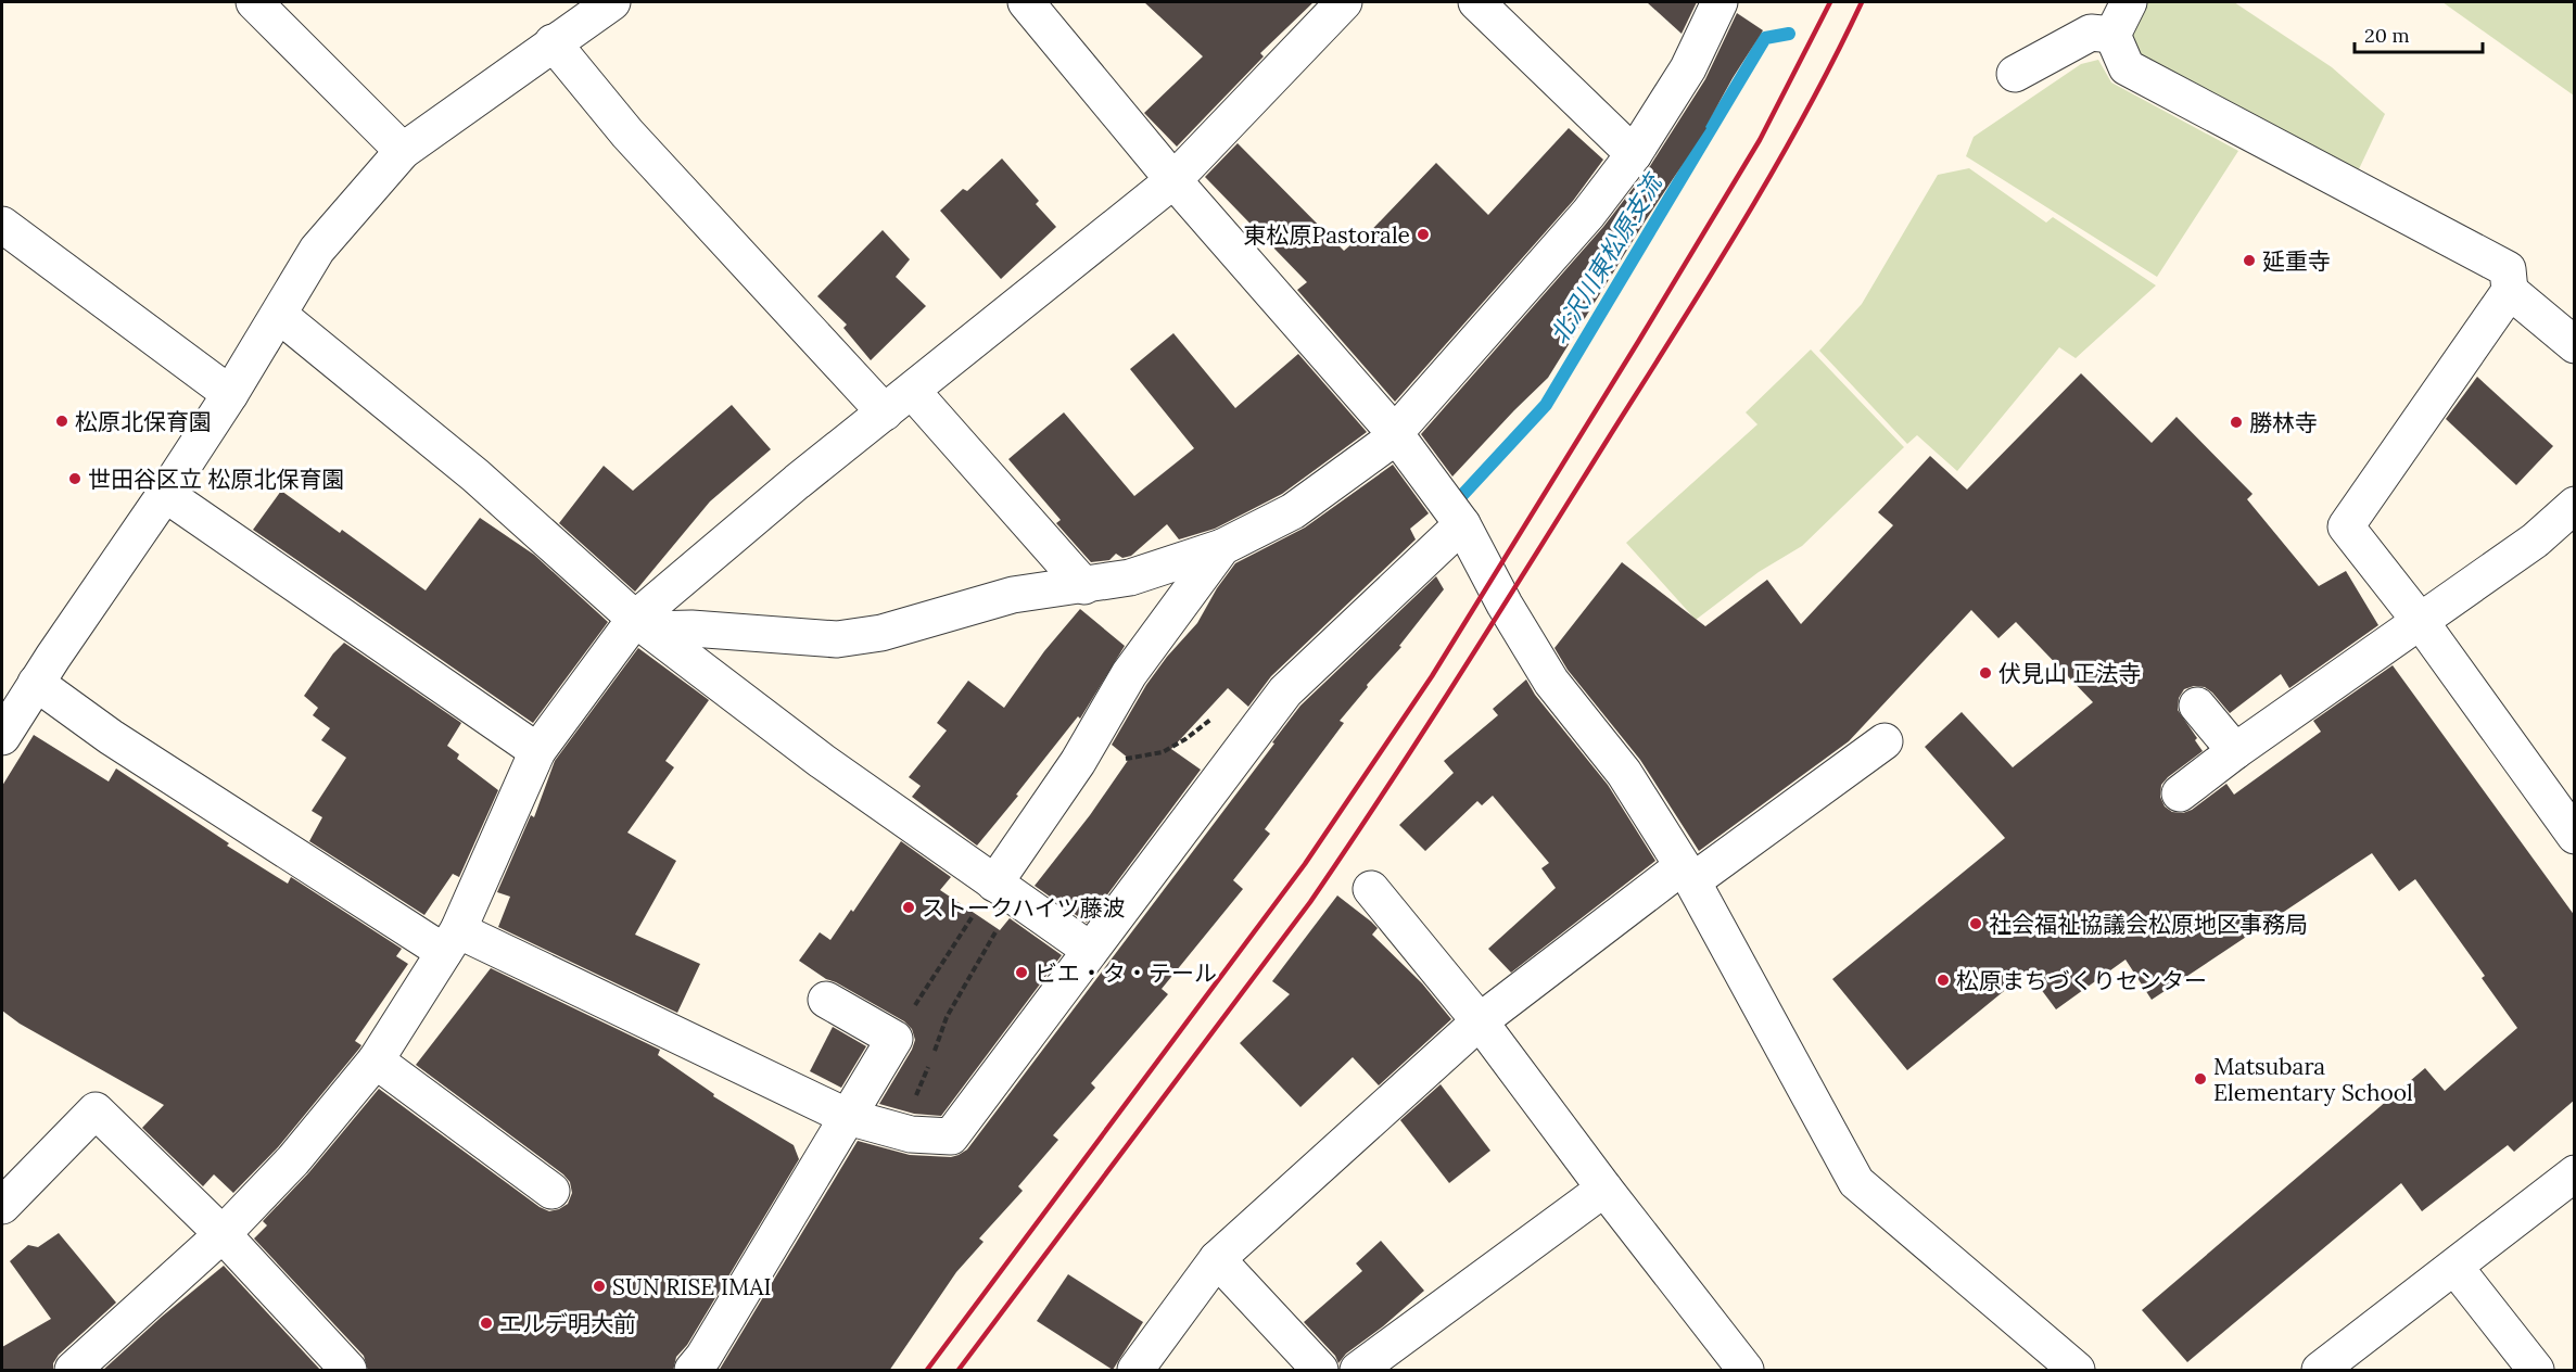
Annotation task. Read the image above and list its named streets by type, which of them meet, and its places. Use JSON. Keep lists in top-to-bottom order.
{
  "water": ["北沢川東松原支流"],
  "places": [
    "東松原Pastorale",
    "延重寺",
    "松原北保育園",
    "勝林寺",
    "世田谷区立 松原北保育園",
    "伏見山 正法寺",
    "ストークハイツ藤波",
    "社会福祉協議会松原地区事務局",
    "ビエ・タ・テール",
    "松原まちづくりセンター",
    "Matsubara Elementary School",
    "SUN RISE IMAI",
    "エルデ明大前"
  ],
  "scale_bar": "20 m"
}
